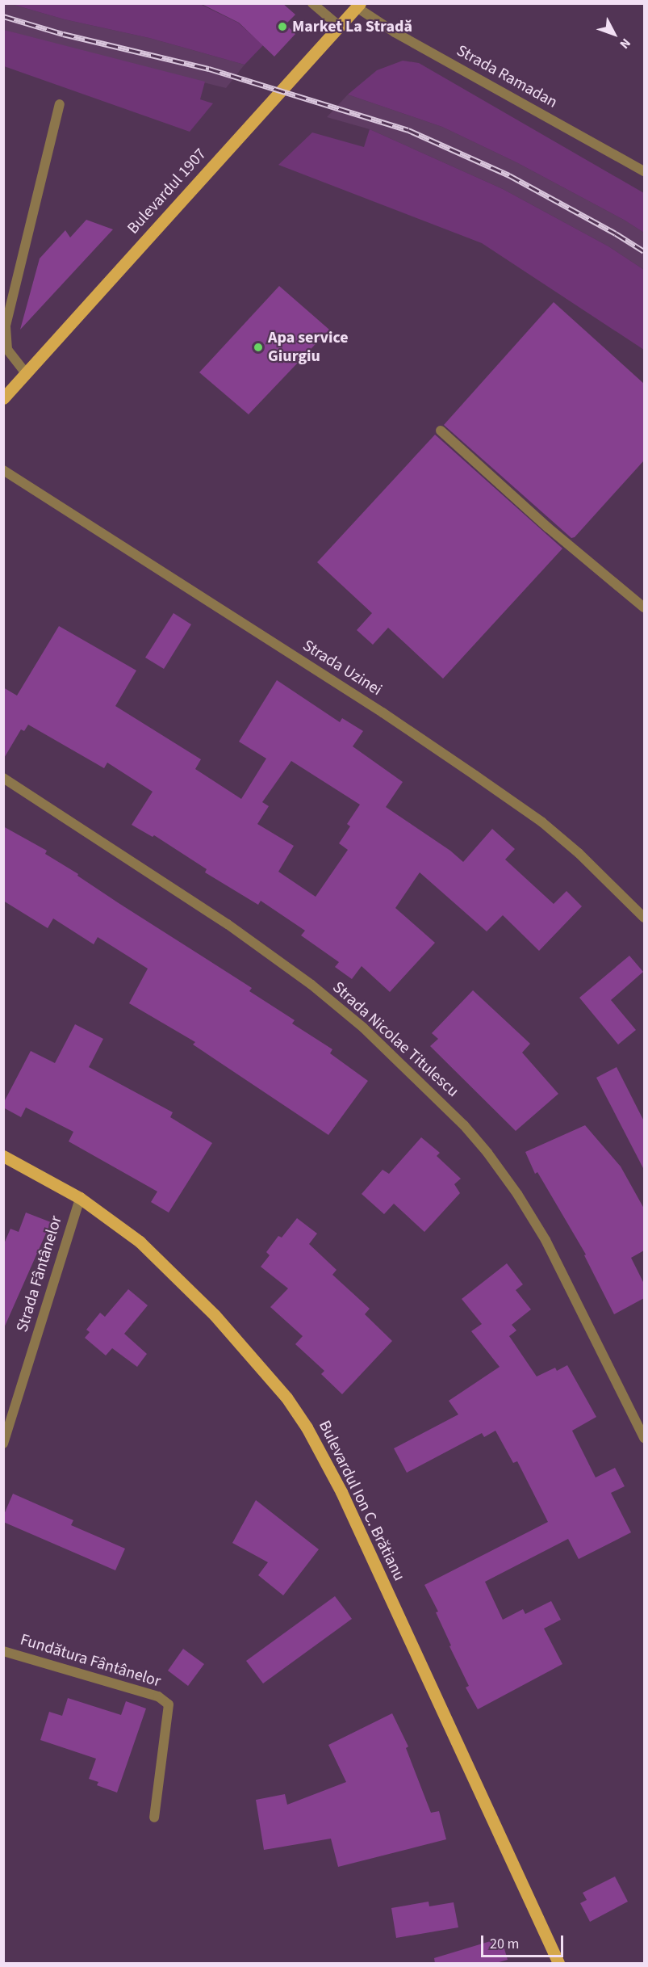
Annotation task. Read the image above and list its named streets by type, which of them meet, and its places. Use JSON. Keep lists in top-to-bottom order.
{
  "streets": {
    "main road": ["Bulevardul 1907", "Bulevardul Ion C. Brătianu"],
    "street": [
      "Strada Ramadan",
      "Strada Uzinei",
      "Strada Nicolae Titulescu",
      "Strada Fântânelor",
      "Fundătura Fântânelor"
    ]
  },
  "crossings": [
    ["Strada Ramadan", "Bulevardul 1907"],
    ["Strada Fântânelor", "Bulevardul Ion C. Brătianu"]
  ],
  "places": ["Market La Stradă", "Apa service Giurgiu"],
  "scale_bar": "20 m",
  "north": "bottom right"
}
